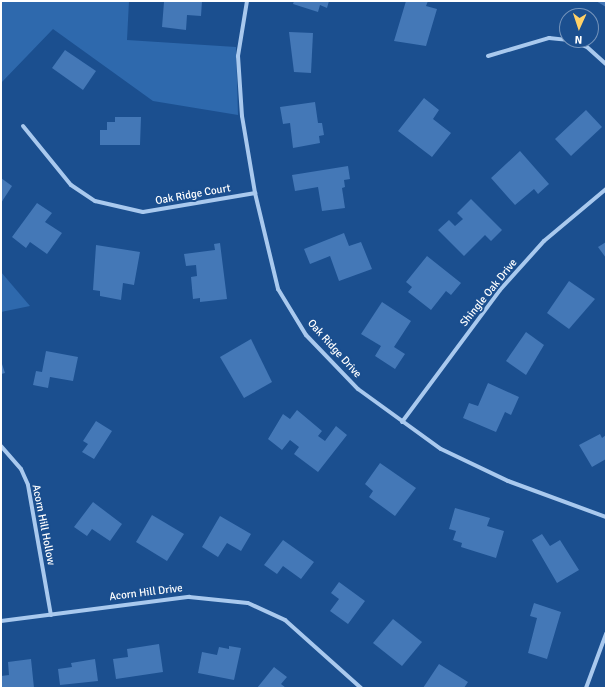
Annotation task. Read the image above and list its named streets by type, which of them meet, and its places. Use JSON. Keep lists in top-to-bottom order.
{
  "streets": {
    "street": [
      "Oak Ridge Court",
      "Shingle Oak Drive",
      "Oak Ridge Drive",
      "Acorn Hill Hollow",
      "Acorn Hill Drive"
    ]
  },
  "crossings": [
    ["Oak Ridge Court", "Oak Ridge Drive"],
    ["Shingle Oak Drive", "Oak Ridge Drive"],
    ["Acorn Hill Hollow", "Acorn Hill Drive"]
  ],
  "north": "bottom"
}
